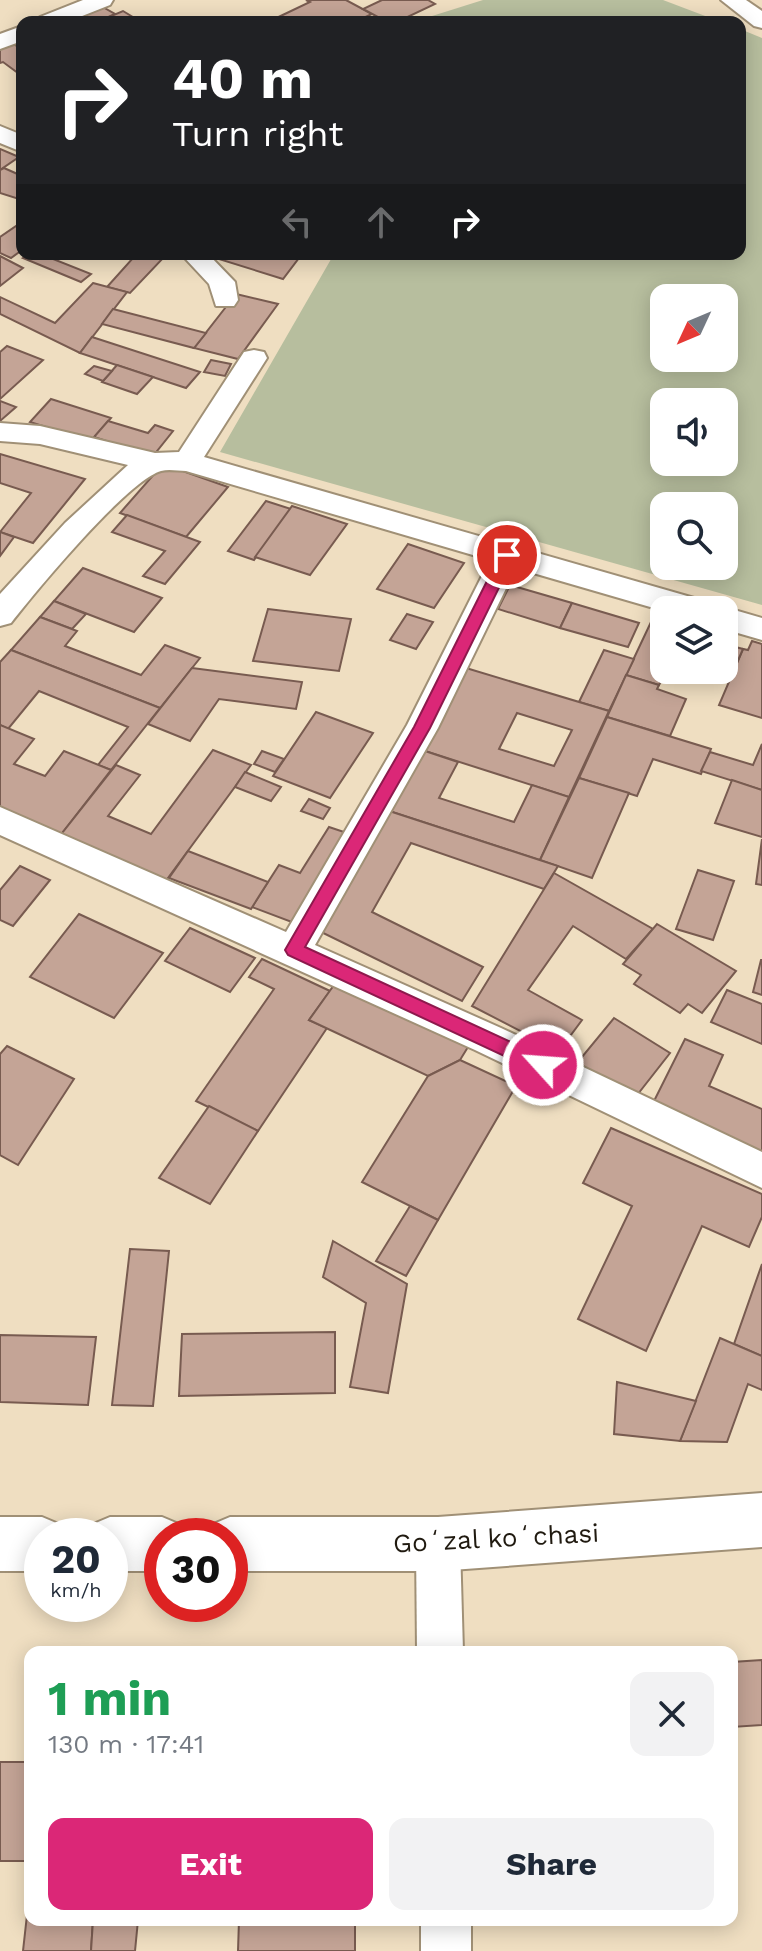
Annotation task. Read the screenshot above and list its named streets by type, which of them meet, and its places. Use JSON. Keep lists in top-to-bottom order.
{
  "streets": {
    "street": ["Goʻzal koʻchasi"]
  },
  "north": "bottom left",
  "page": {
    "turn": ["40 m", "Turn right"],
    "speed": "20 km/h",
    "limit": "30",
    "heading": ["1 min", "130 m · 17:41"],
    "buttons": ["Exit", "Share"]
  }
}
